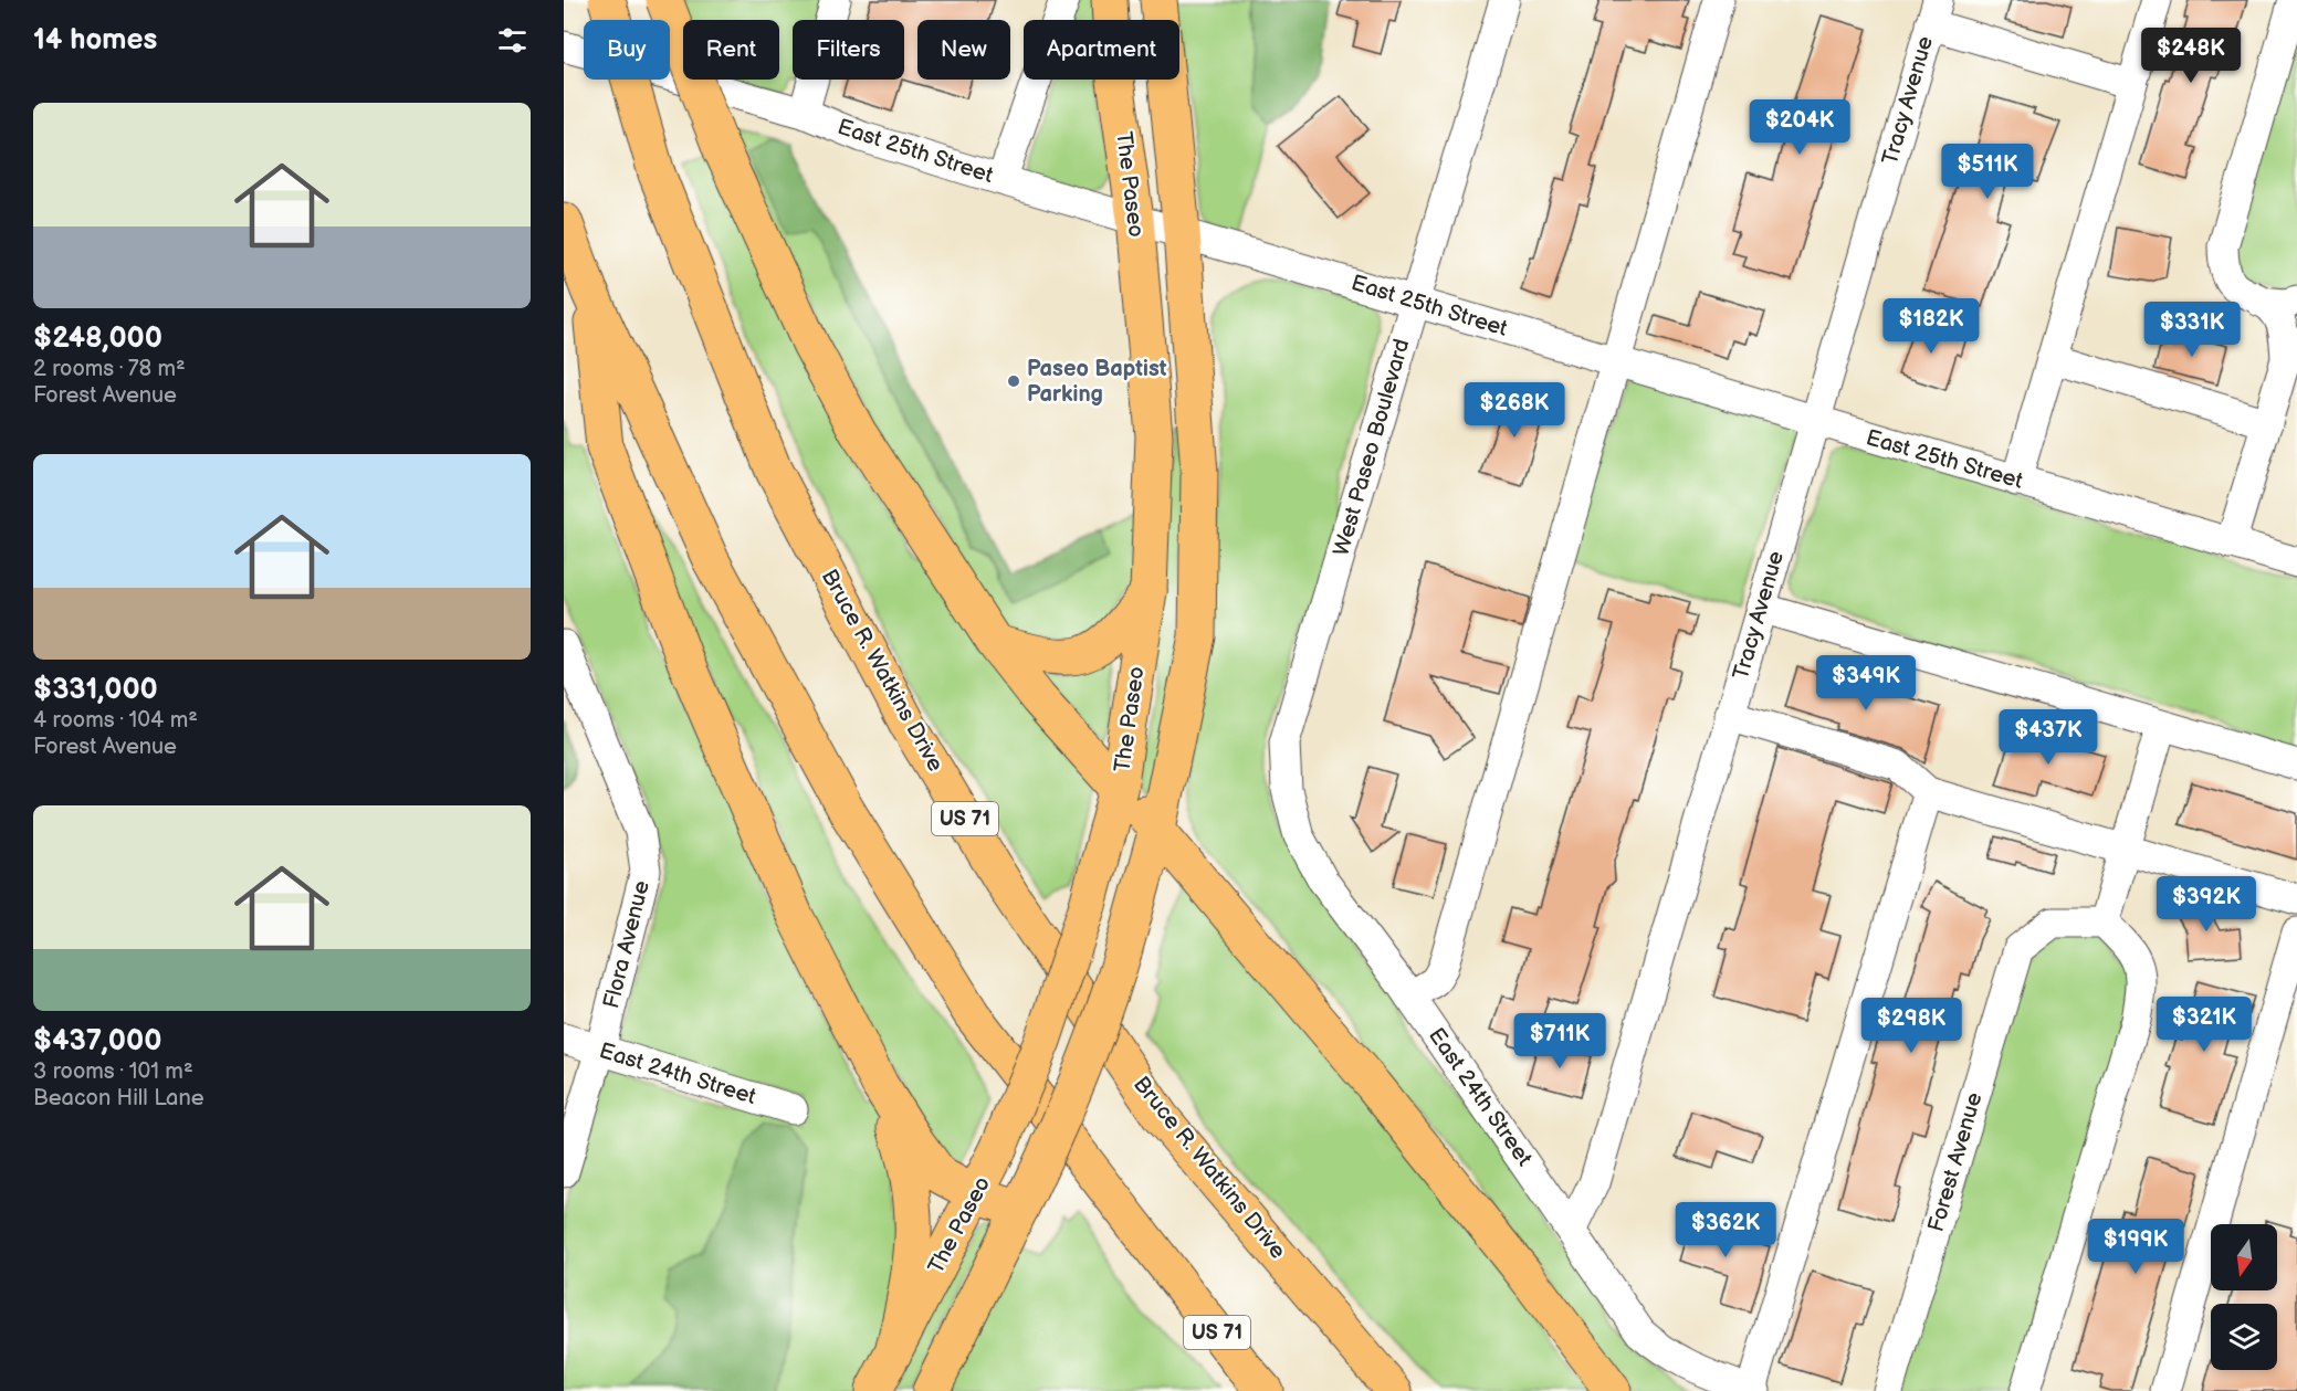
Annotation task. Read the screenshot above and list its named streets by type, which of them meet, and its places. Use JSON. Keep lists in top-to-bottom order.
{
  "streets": {
    "main road": ["The Paseo", "Bruce R. Watkins Drive", "US 71"],
    "street": [
      "Tracy Avenue",
      "East 25th Street",
      "West Paseo Boulevard",
      "Flora Avenue",
      "East 24th Street",
      "Forest Avenue"
    ]
  },
  "crossings": [
    ["Tracy Avenue", "East 25th Street"],
    ["Tracy Avenue", "East 24th Street"],
    ["East 25th Street", "The Paseo"],
    ["East 25th Street", "West Paseo Boulevard"],
    ["West Paseo Boulevard", "East 24th Street"],
    ["Flora Avenue", "East 24th Street"]
  ],
  "places": ["Paseo Baptist Parking"],
  "north": "bottom",
  "page": {
    "heading": "14 homes",
    "chip": [
      "Buy",
      "Rent",
      "Filters",
      "New",
      "Apartment"
    ],
    "price": [
      "$248K",
      "$204K",
      "$511K",
      "$182K",
      "$331K",
      "$268K",
      "$349K",
      "$437K",
      "$392K",
      "$321K",
      "$298K",
      "$711K",
      "$362K",
      "$199K"
    ],
    "list": [
      {
        "name": "$248,000",
        "note": "2 rooms · 78 m² · Forest Avenue"
      },
      {
        "name": "$331,000",
        "note": "4 rooms · 104 m² · Forest Avenue"
      },
      {
        "name": "$437,000",
        "note": "3 rooms · 101 m² · Beacon Hill Lane"
      }
    ]
  }
}
